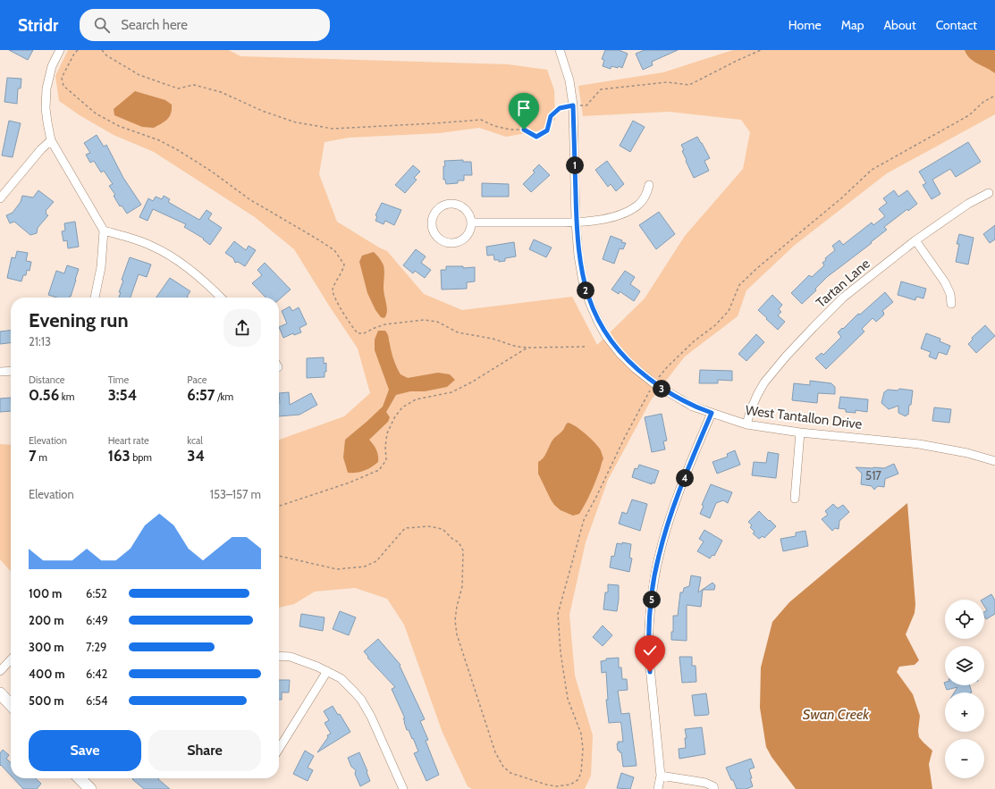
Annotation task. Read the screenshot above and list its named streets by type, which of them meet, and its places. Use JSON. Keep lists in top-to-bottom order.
{
  "streets": {
    "street": ["Tartan Lane", "West Tantallon Drive"]
  },
  "crossings": [
    ["Tartan Lane", "West Tantallon Drive"]
  ],
  "water": ["Swan Creek"],
  "house_numbers": ["517"],
  "page": {
    "header": "Stridr",
    "search": "Search here",
    "nav": [
      "Home",
      "Map",
      "About",
      "Contact"
    ],
    "pins": [
      "1",
      "2",
      "3",
      "4",
      "5"
    ],
    "heading": ["Evening run", "21:13"],
    "stats": [
      ["Distance", "0.56 km"],
      ["Time", "3:54"],
      ["Pace", "6:57 /km"],
      ["Elevation", "7 m"],
      ["Heart rate", "163 bpm"],
      ["kcal", "34"]
    ],
    "chart": ["Elevation", "153–157 m"],
    "list": [
      {
        "name": "100 m",
        "note": "6:52"
      },
      {
        "name": "200 m",
        "note": "6:49"
      },
      {
        "name": "300 m",
        "note": "7:29"
      },
      {
        "name": "400 m",
        "note": "6:42"
      },
      {
        "name": "500 m",
        "note": "6:54"
      }
    ],
    "map_buttons": ["+", "−"],
    "buttons": ["Save", "Share"]
  }
}
